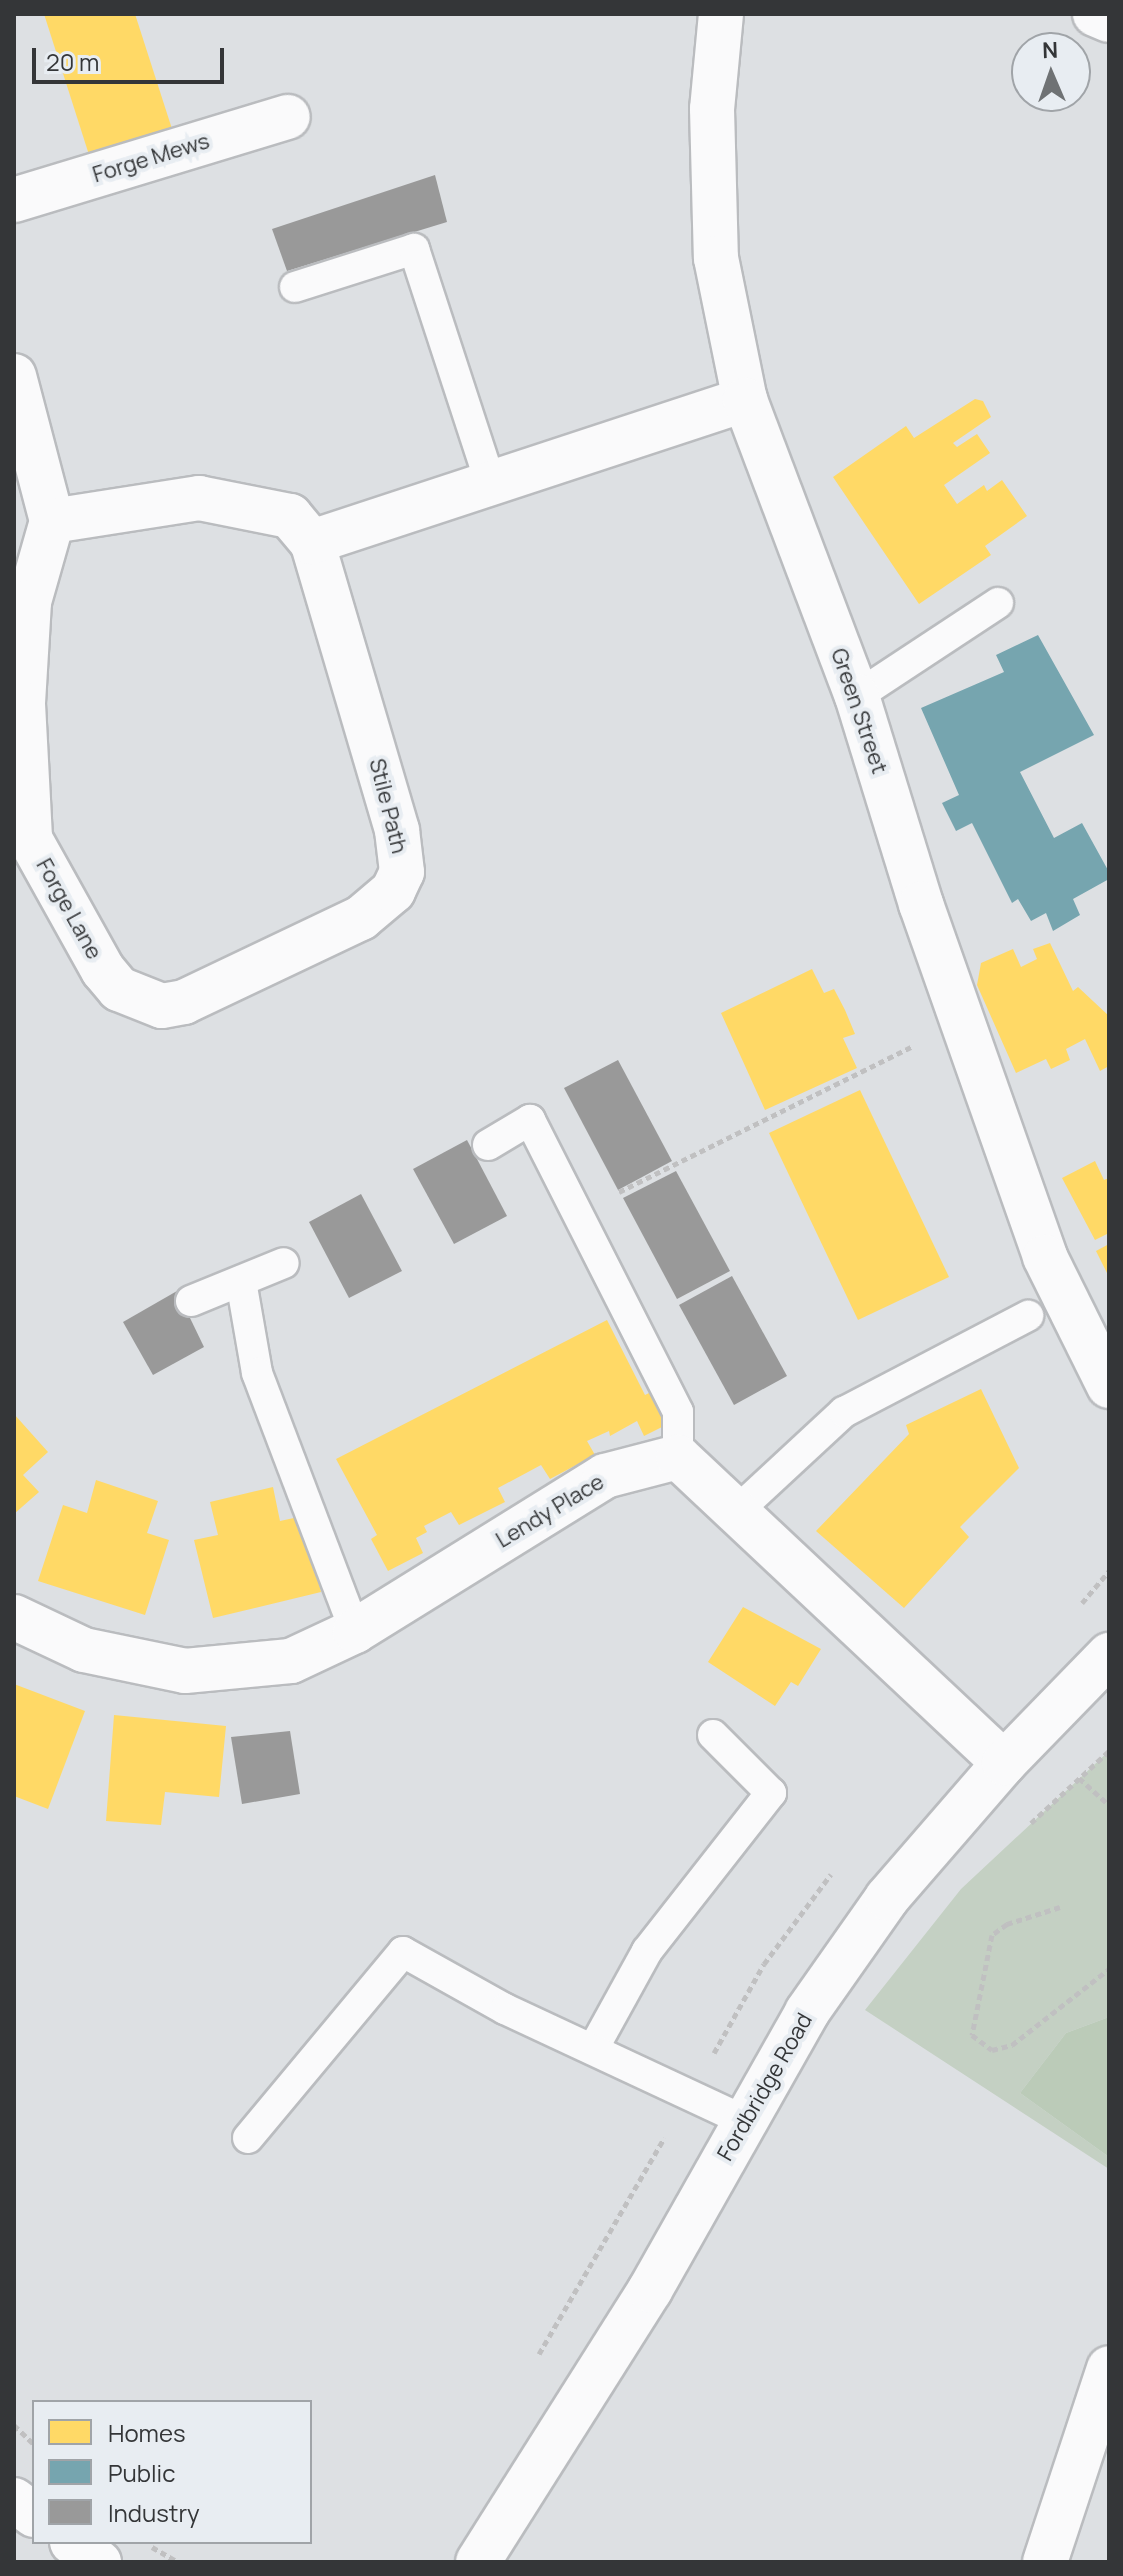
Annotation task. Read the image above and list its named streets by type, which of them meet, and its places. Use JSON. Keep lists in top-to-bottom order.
{
  "streets": {
    "street": [
      "Forge Mews",
      "Green Street",
      "Stile Path",
      "Forge Lane",
      "Lendy Place",
      "Fordbridge Road"
    ]
  },
  "crossings": [
    ["Stile Path", "Forge Lane"]
  ],
  "legend": ["Homes", "Public", "Industry"],
  "scale_bar": "20 m",
  "north": "top"
}
